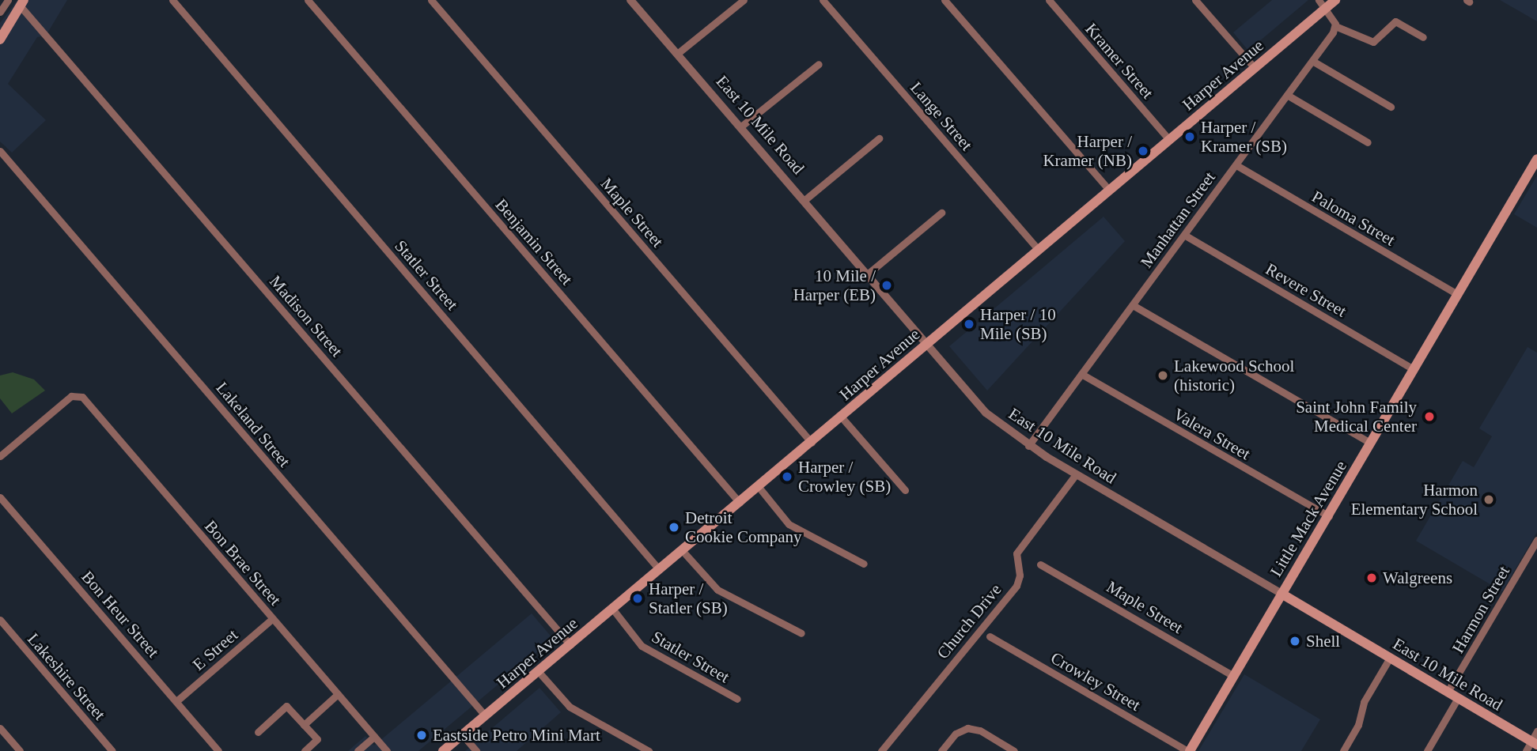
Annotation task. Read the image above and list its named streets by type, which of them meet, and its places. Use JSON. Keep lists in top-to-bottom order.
{
  "streets": {
    "main road": ["Harper Avenue", "East 10 Mile Road", "Little Mack Avenue"],
    "street": [
      "Kramer Street",
      "Lange Street",
      "Maple Street",
      "Paloma Street",
      "Manhattan Street",
      "Benjamin Street",
      "Statler Street",
      "Revere Street",
      "Madison Street",
      "Lakeland Street",
      "Valera Street",
      "Bon Brae Street",
      "Harmon Street",
      "Bon Heur Street",
      "Church Drive",
      "E Street",
      "Lakeshire Street",
      "Crowley Street"
    ]
  },
  "crossings": [
    ["Kramer Street", "Harper Avenue"],
    ["Harper Avenue", "Lange Street"],
    ["Harper Avenue", "East 10 Mile Road"],
    ["Harper Avenue", "Maple Street"],
    ["Harper Avenue", "Benjamin Street"],
    ["Harper Avenue", "Statler Street"],
    ["Harper Avenue", "Madison Street"],
    ["Harper Avenue", "Lakeland Street"],
    ["East 10 Mile Road", "Manhattan Street"],
    ["East 10 Mile Road", "Little Mack Avenue"],
    ["East 10 Mile Road", "Harmon Street"],
    ["East 10 Mile Road", "Church Drive"],
    ["Maple Street", "Little Mack Avenue"],
    ["Paloma Street", "Manhattan Street"],
    ["Paloma Street", "Little Mack Avenue"],
    ["Manhattan Street", "Revere Street"],
    ["Manhattan Street", "Valera Street"],
    ["Revere Street", "Little Mack Avenue"],
    ["Valera Street", "Little Mack Avenue"],
    ["Little Mack Avenue", "Crowley Street"],
    ["Bon Brae Street", "E Street"],
    ["Bon Heur Street", "E Street"]
  ],
  "places": [
    "Harper / Kramer (SB)",
    "Harper / Kramer (NB)",
    "10 Mile / Harper (EB)",
    "Harper / 10 Mile (SB)",
    "Lakewood School (historic)",
    "Saint John Family Medical Center",
    "Harper / Crowley (SB)",
    "Harmon Elementary School",
    "Detroit Cookie Company",
    "Walgreens",
    "Harper / Statler (SB)",
    "Shell",
    "Eastside Petro Mini Mart"
  ]
}
